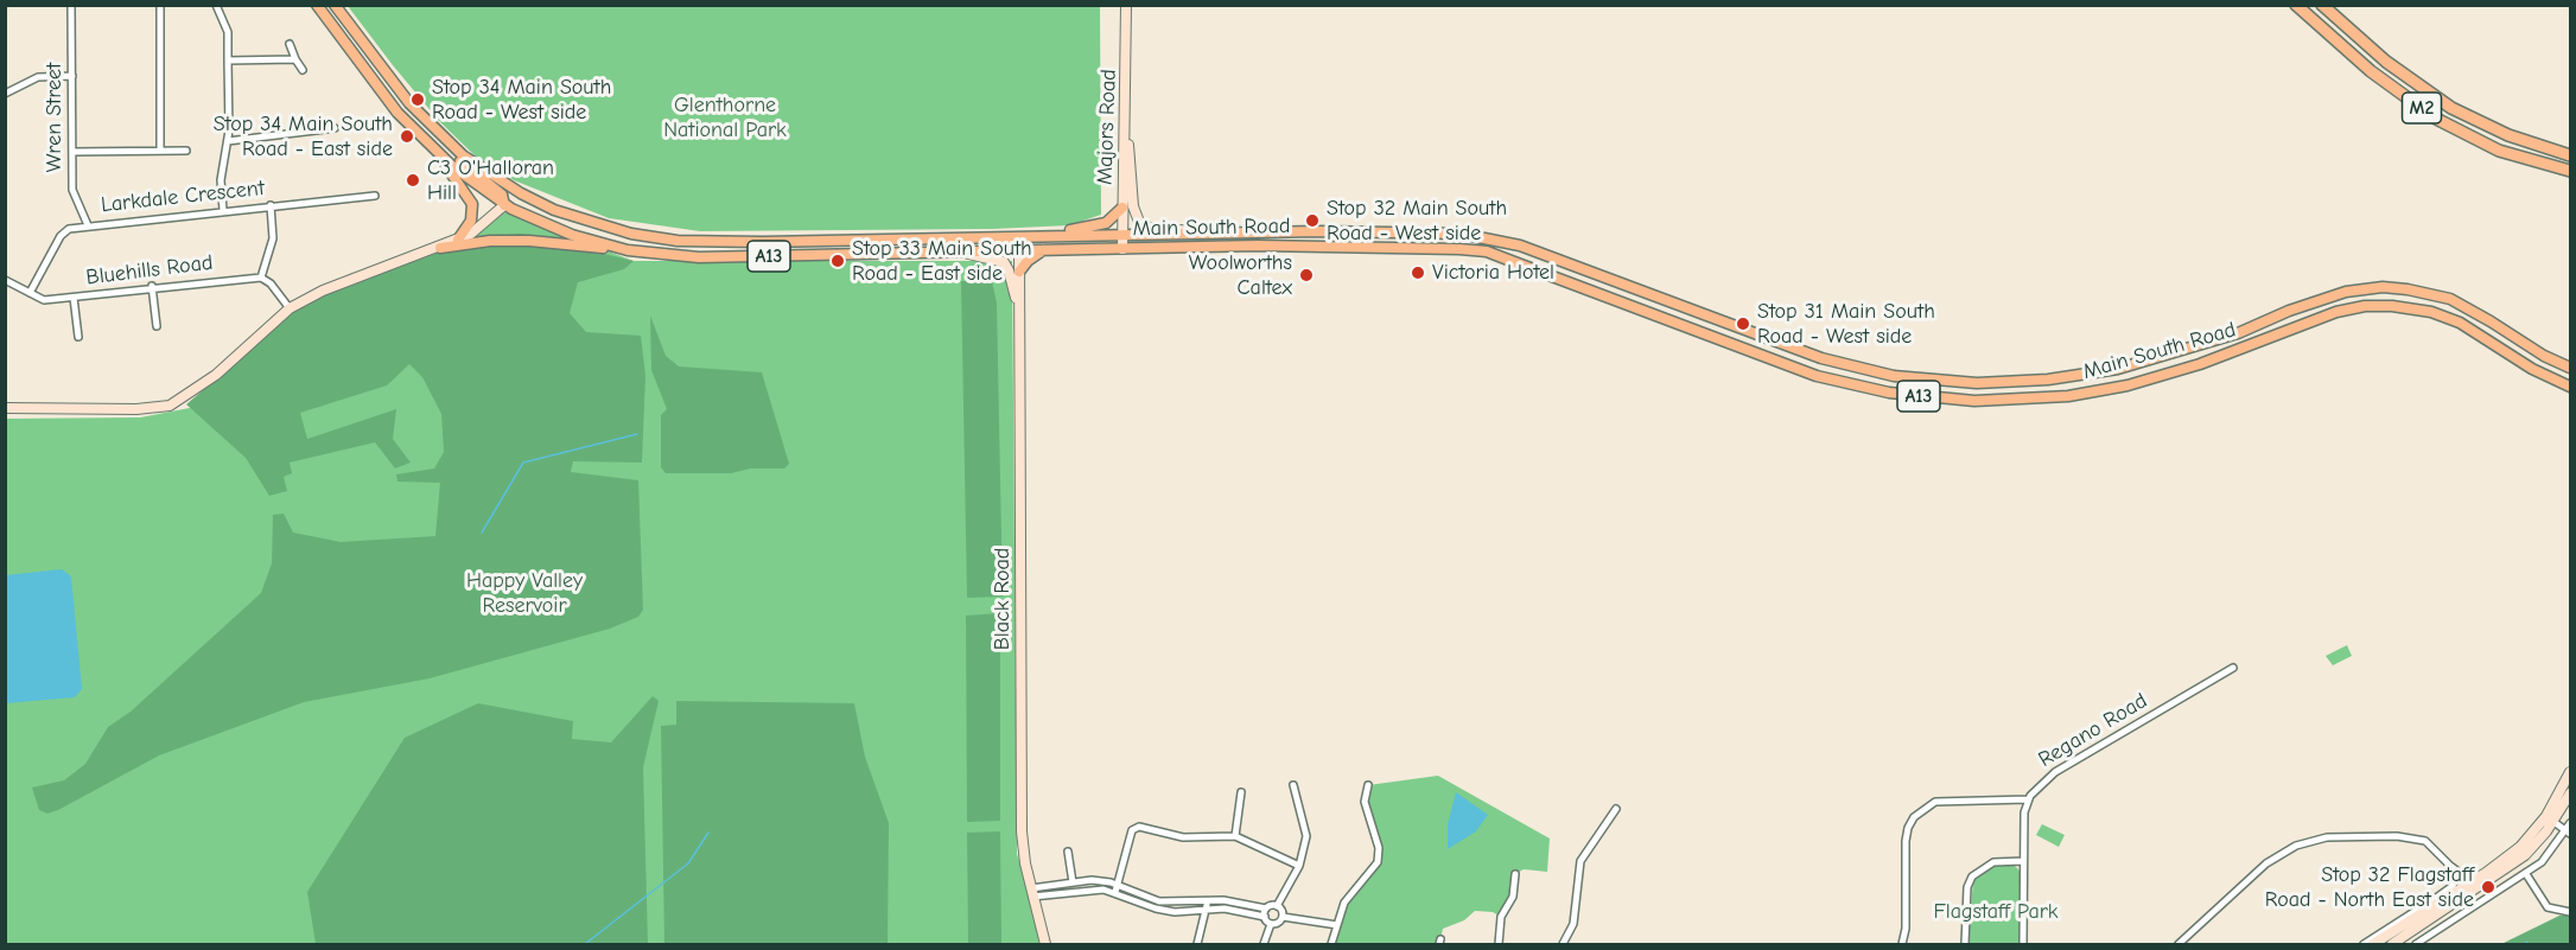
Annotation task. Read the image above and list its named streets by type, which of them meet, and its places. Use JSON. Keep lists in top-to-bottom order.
{
  "streets": {
    "highway": ["M2", "Main South Road", "A13"],
    "main road": ["Majors Road", "Black Road"],
    "street": [
      "Wren Street",
      "Larkdale Crescent",
      "Bluehills Road",
      "Regano Road"
    ]
  },
  "crossings": [
    ["Wren Street", "Larkdale Crescent"],
    ["Majors Road", "Main South Road"],
    ["Majors Road", "A13"],
    ["Larkdale Crescent", "Bluehills Road"],
    ["Main South Road", "A13"],
    ["Main South Road", "Black Road"],
    ["A13", "Black Road"]
  ],
  "parks": ["Glenthorne National Park", "Happy Valley Reservoir", "Flagstaff Park"],
  "places": [
    "Stop 34 Main South Road - West side",
    "Stop 34 Main South Road - East side",
    "C3 O'Halloran Hill",
    "Stop 32 Main South Road - West side",
    "Stop 33 Main South Road - East side",
    "Victoria Hotel",
    "Woolworths Caltex",
    "Stop 31 Main South Road - West side",
    "Stop 32 Flagstaff Road - North East side"
  ]
}
